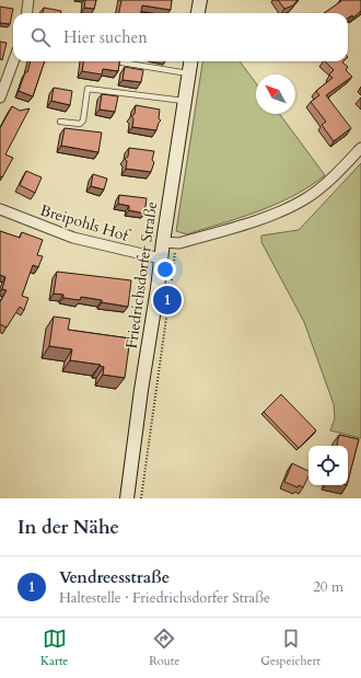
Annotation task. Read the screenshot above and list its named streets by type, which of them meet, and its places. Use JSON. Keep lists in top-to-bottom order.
{
  "streets": {
    "main road": ["Friedrichsdorfer Straße"],
    "street": ["Breipohls Hof"]
  },
  "crossings": [
    ["Breipohls Hof", "Friedrichsdorfer Straße"]
  ],
  "north": "top left",
  "page": {
    "search": "Hier suchen",
    "pins": "1",
    "heading": "In der Nähe",
    "list": [
      {
        "mark": "1",
        "name": "Vendreesstraße",
        "note": "Haltestelle · Friedrichsdorfer Straße",
        "value": "20 m"
      }
    ],
    "nav": ["Karte", "Route", "Gespeichert"]
  }
}
